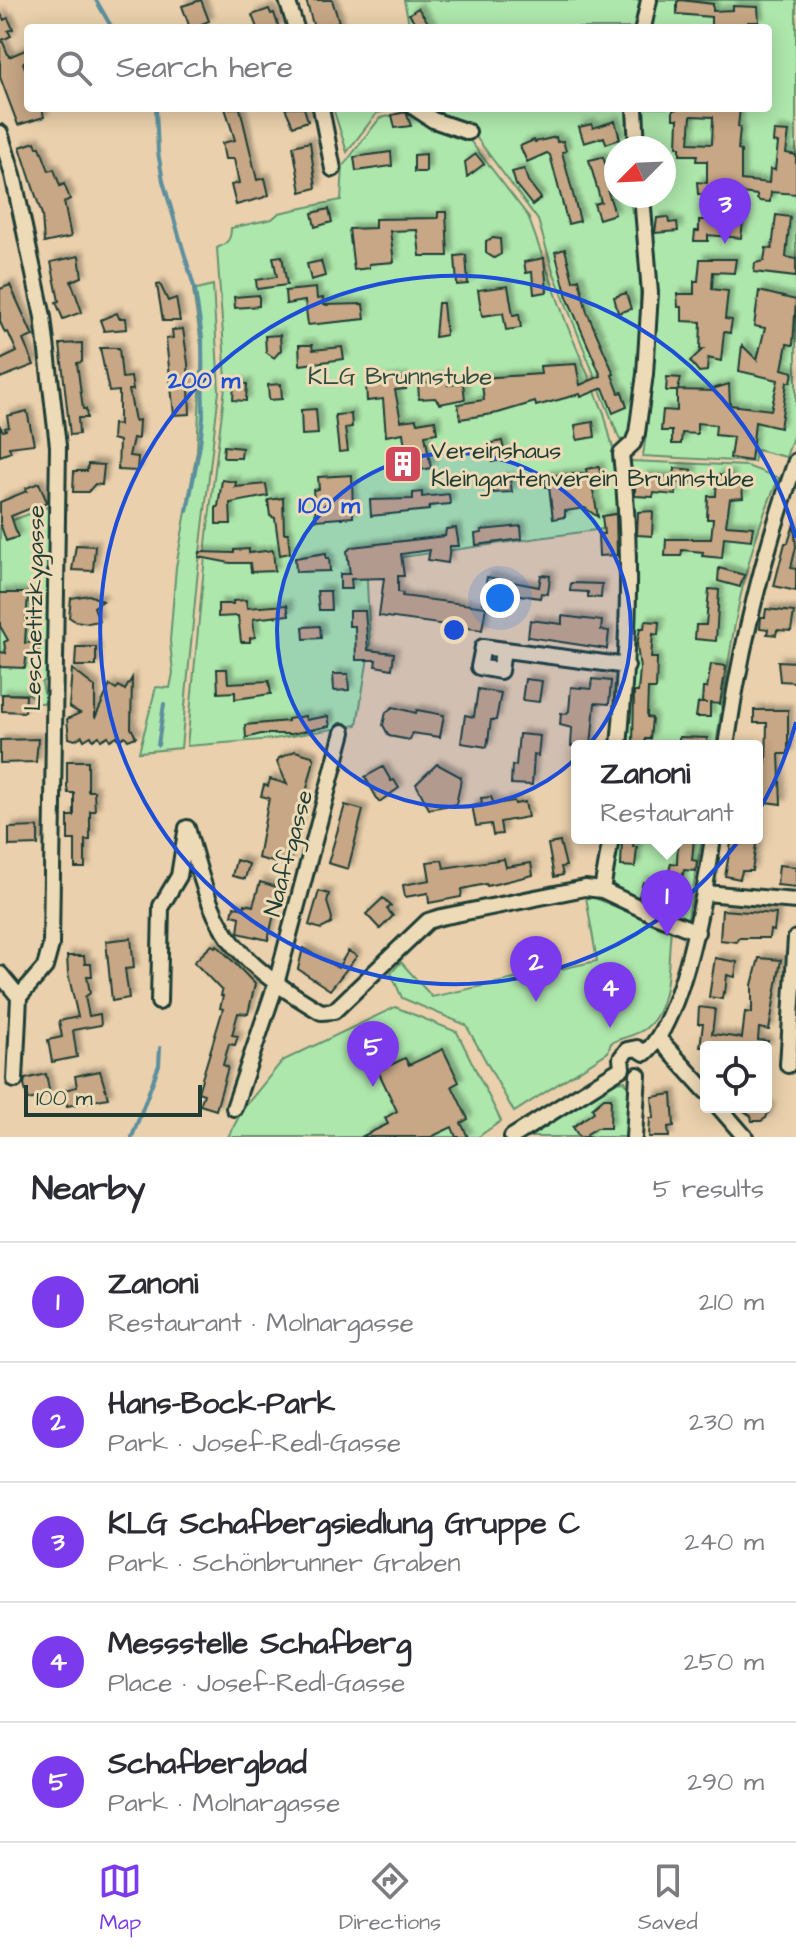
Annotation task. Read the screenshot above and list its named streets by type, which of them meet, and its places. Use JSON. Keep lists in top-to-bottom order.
{
  "streets": {
    "street": ["Leschetitzkygasse", "Naaffgasse"]
  },
  "parks": ["KLG Brunnstube"],
  "places": {
    "building": ["Vereinshaus Kleingartenverein Brunnstube"]
  },
  "scale_bar": "100 m",
  "north": "bottom left",
  "page": {
    "search": "Search here",
    "pins": [
      "3",
      "1",
      "2",
      "4",
      "5"
    ],
    "popup": ["Zanoni", "Restaurant"],
    "scale": "100 m",
    "heading": ["Nearby", "5 results"],
    "list": [
      {
        "mark": "1",
        "name": "Zanoni",
        "note": "Restaurant · Molnargasse",
        "value": "210 m"
      },
      {
        "mark": "2",
        "name": "Hans-Bock-Park",
        "note": "Park · Josef-Redl-Gasse",
        "value": "230 m"
      },
      {
        "mark": "3",
        "name": "KLG Schafbergsiedlung Gruppe C",
        "note": "Park · Schönbrunner Graben",
        "value": "240 m"
      },
      {
        "mark": "4",
        "name": "Messstelle Schafberg",
        "note": "Place · Josef-Redl-Gasse",
        "value": "250 m"
      },
      {
        "mark": "5",
        "name": "Schafbergbad",
        "note": "Park · Molnargasse",
        "value": "290 m"
      }
    ],
    "nav": ["Map", "Directions", "Saved"]
  },
  "rings": ["200 m", "100 m"]
}
